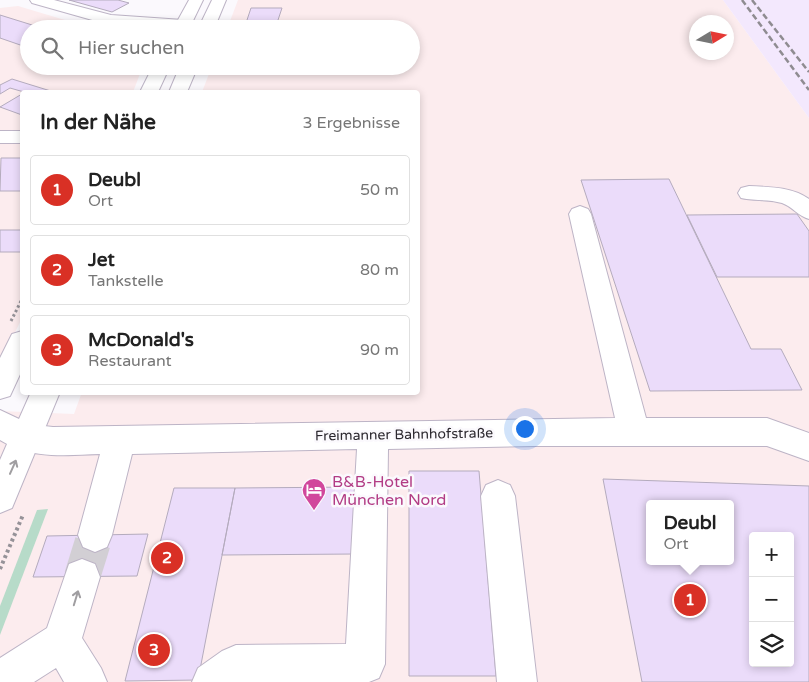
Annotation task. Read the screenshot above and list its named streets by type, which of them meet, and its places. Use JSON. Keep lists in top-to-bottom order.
{
  "streets": {
    "street": ["Freimanner Bahnhofstraße"]
  },
  "places": {
    "hotel": ["B&B-Hotel München Nord"]
  },
  "north": "right",
  "page": {
    "search": "Hier suchen",
    "heading": ["In der Nähe", "3 Ergebnisse"],
    "list": [
      {
        "mark": "1",
        "name": "Deubl",
        "note": "Ort",
        "value": "50 m"
      },
      {
        "mark": "2",
        "name": "Jet",
        "note": "Tankstelle",
        "value": "80 m"
      },
      {
        "mark": "3",
        "name": "McDonald's",
        "note": "Restaurant",
        "value": "90 m"
      }
    ],
    "popup": ["Deubl", "Ort"],
    "map_buttons": ["+", "−"],
    "pins": ["2", "1", "3"]
  }
}
